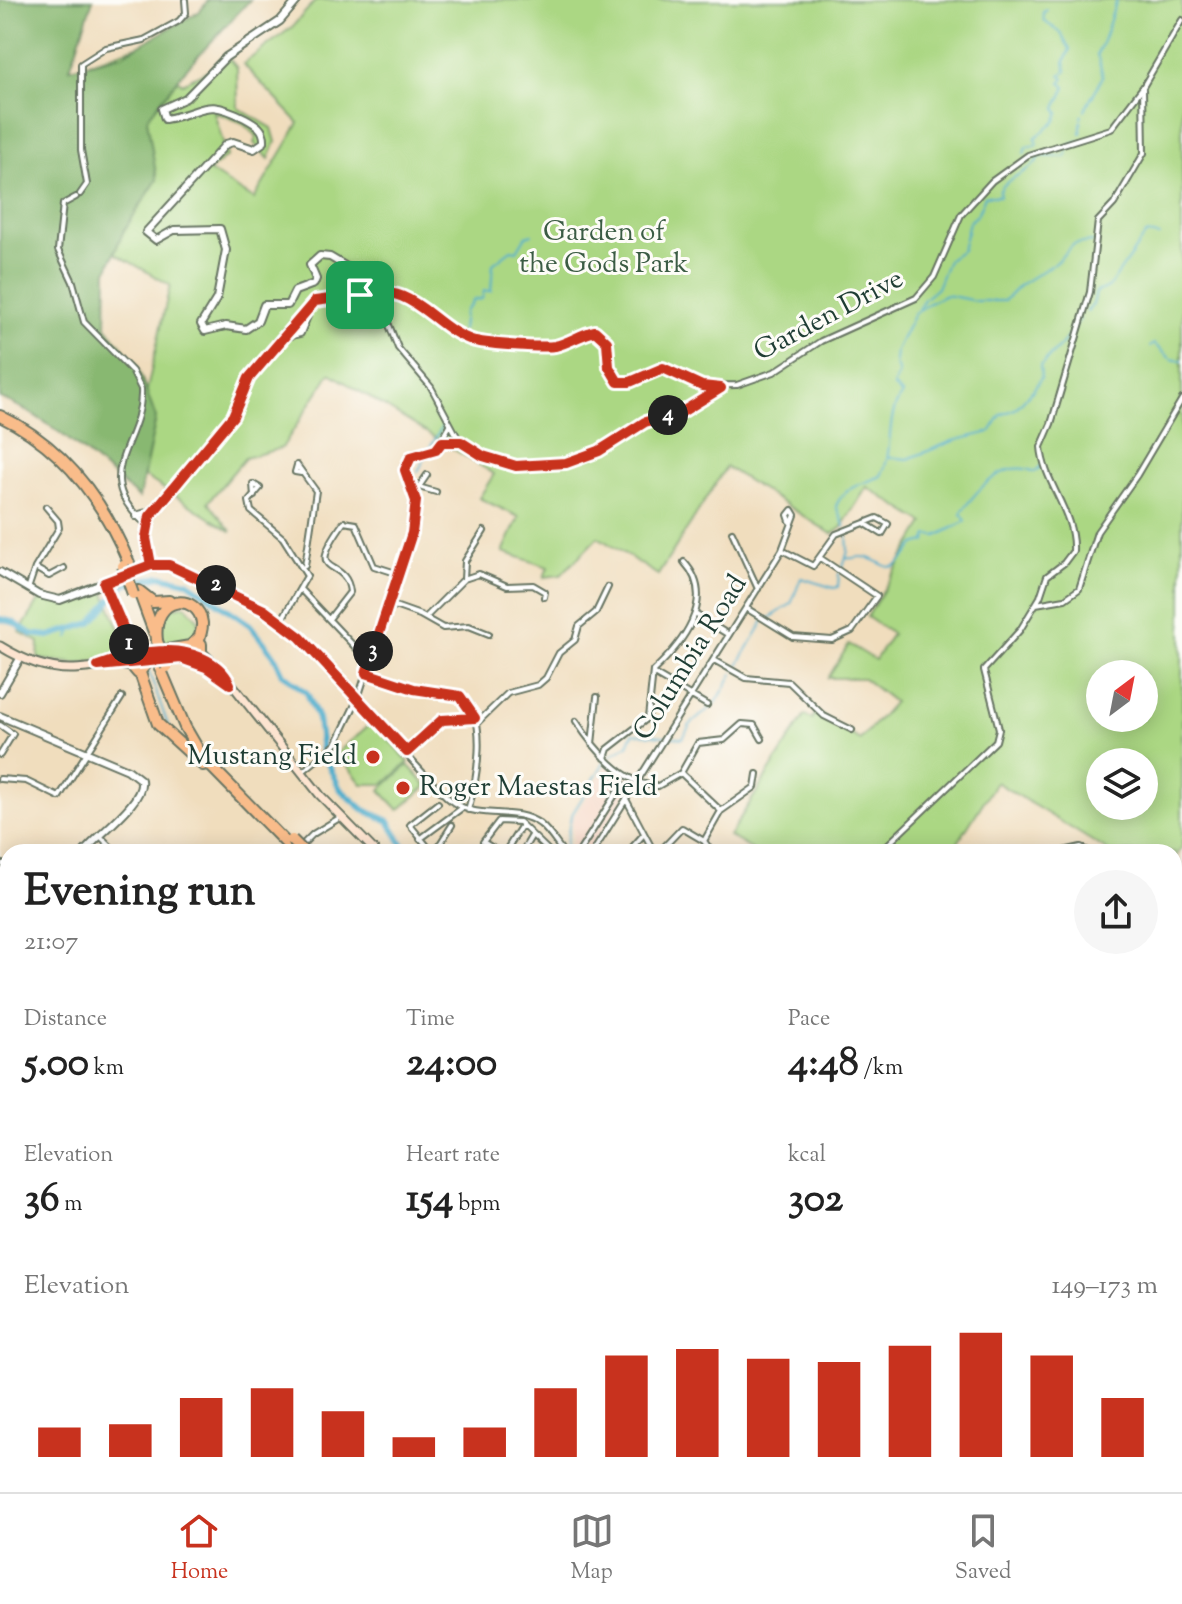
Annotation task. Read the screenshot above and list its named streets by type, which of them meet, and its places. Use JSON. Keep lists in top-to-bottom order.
{
  "streets": {
    "street": ["Garden Drive", "Columbia Road"]
  },
  "parks": ["Garden of the Gods Park"],
  "places": ["Mustang Field", "Roger Maestas Field"],
  "north": "top right",
  "page": {
    "pins": [
      "4",
      "2",
      "1",
      "3"
    ],
    "heading": ["Evening run", "21:07"],
    "stats": [
      ["Distance", "5.00 km"],
      ["Time", "24:00"],
      ["Pace", "4:48 /km"],
      ["Elevation", "36 m"],
      ["Heart rate", "154 bpm"],
      ["kcal", "302"]
    ],
    "chart": ["Elevation", "149–173 m"],
    "tabs": ["Home", "Map", "Saved"]
  }
}
